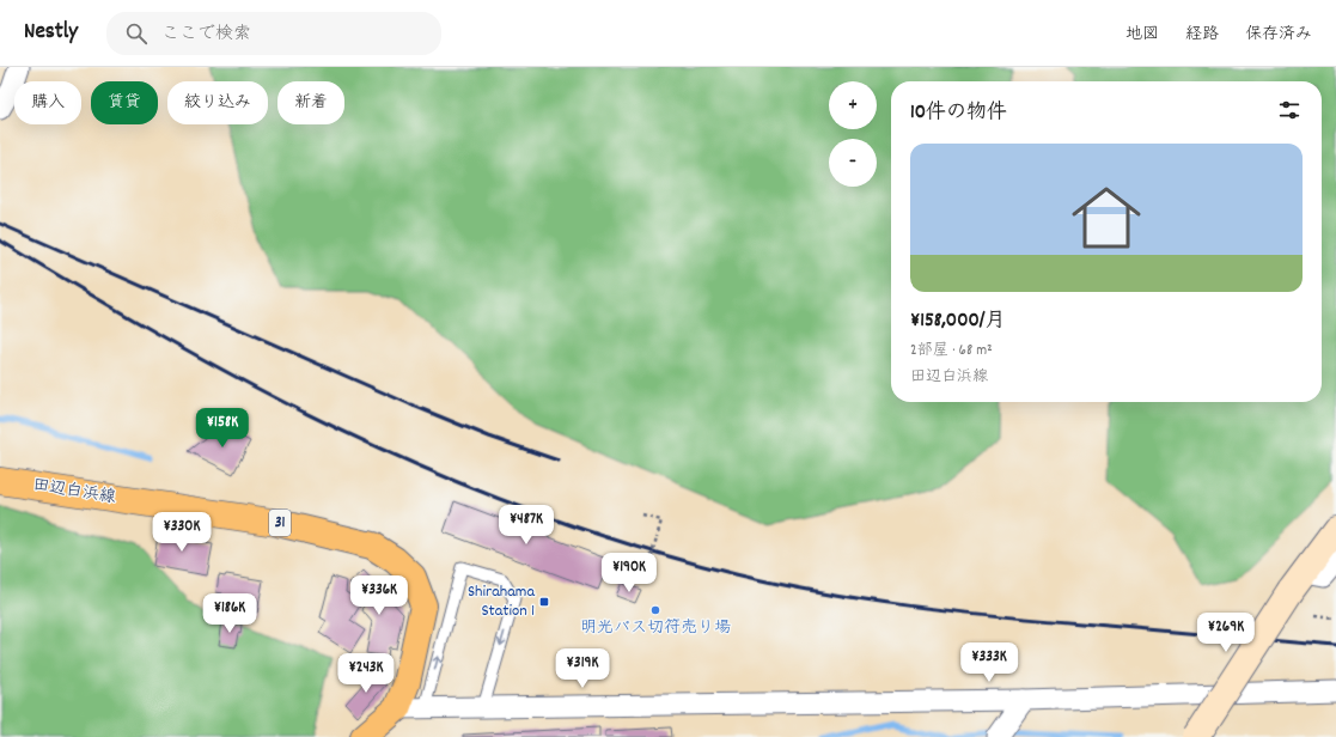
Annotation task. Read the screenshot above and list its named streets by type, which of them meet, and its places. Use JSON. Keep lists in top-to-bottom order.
{
  "streets": {
    "main road": ["田辺白浜線", "31"]
  },
  "places": {
    "transit": ["Shirahama Station 1"],
    "other": ["明光バス切符売り場"]
  },
  "page": {
    "header": "Nestly",
    "search": "ここで検索",
    "nav": ["地図", "経路", "保存済み"],
    "map_buttons": ["+", "−"],
    "chip": [
      "購入",
      "賃貸",
      "絞り込み",
      "新着"
    ],
    "heading": "10件の物件",
    "list": [
      {
        "name": "¥158,000/月",
        "note": "2部屋 · 68 m² · 田辺白浜線"
      }
    ],
    "price": [
      "¥158K",
      "¥487K",
      "¥330K",
      "¥190K",
      "¥336K",
      "¥186K",
      "¥269K",
      "¥333K",
      "¥319K",
      "¥243K"
    ]
  }
}
